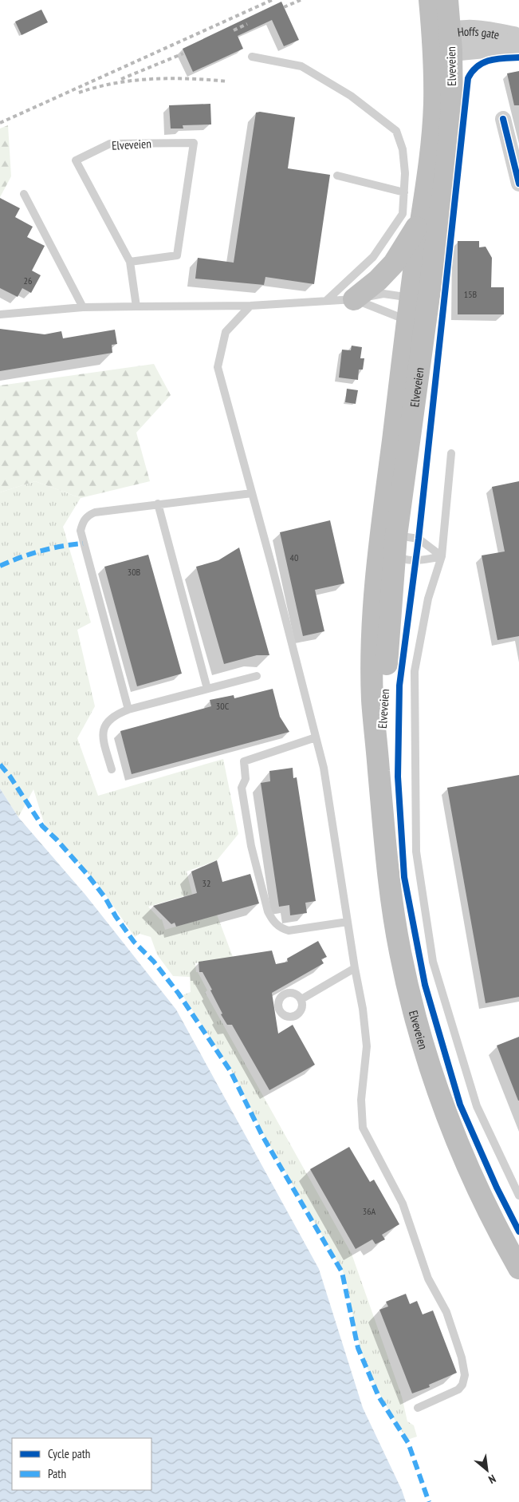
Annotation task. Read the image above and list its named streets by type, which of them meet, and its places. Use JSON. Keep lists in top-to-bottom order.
{
  "streets": {
    "highway": ["Elveveien"],
    "main road": ["Hoffs gate"]
  },
  "crossings": [
    ["Hoffs gate", "Elveveien"]
  ],
  "house_numbers": [
    "26",
    "15B",
    "40",
    "30B",
    "30C",
    "32",
    "36A"
  ],
  "legend": ["Cycle path", "Path"],
  "north": "bottom right"
}
